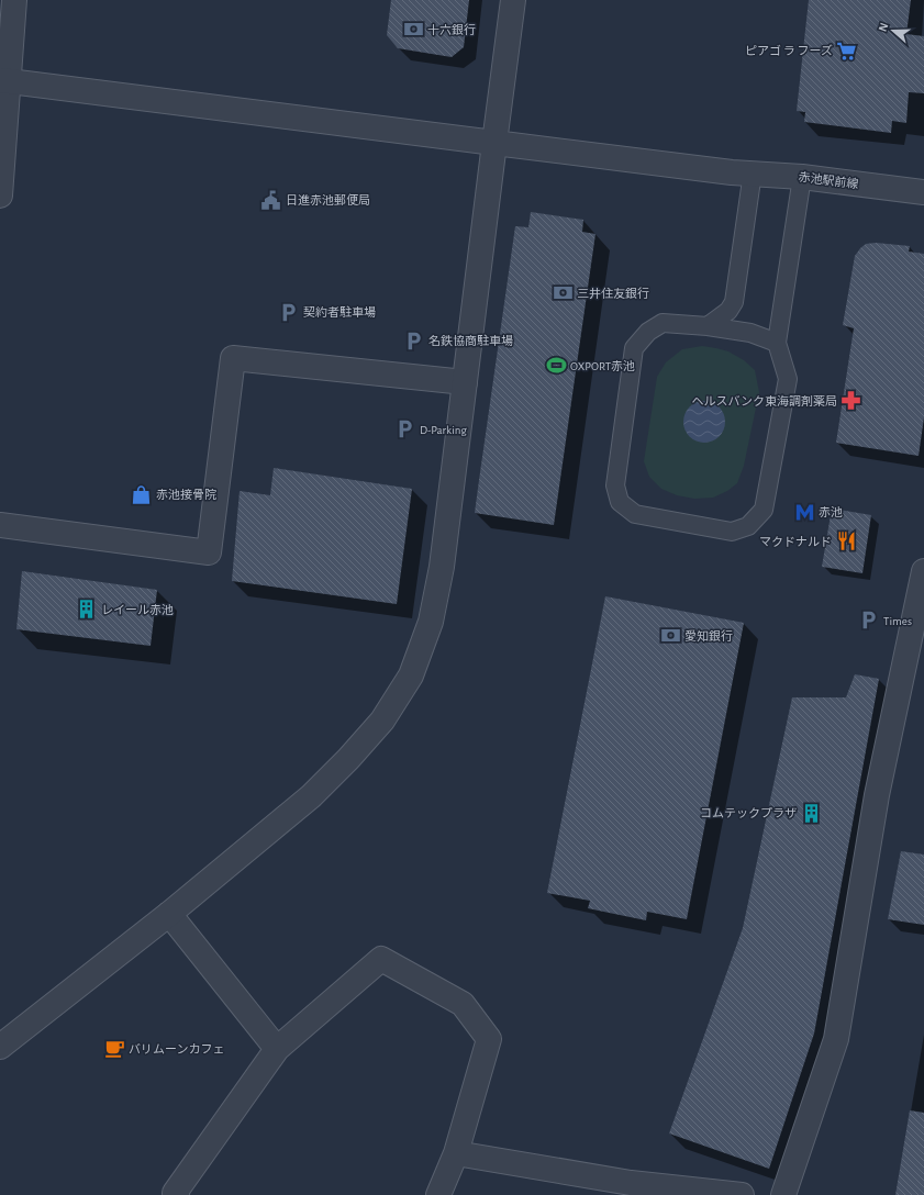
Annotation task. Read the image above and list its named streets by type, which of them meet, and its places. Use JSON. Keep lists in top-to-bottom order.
{
  "streets": {
    "street": ["赤池駅前線"]
  },
  "places": {
    "bank": ["十六銀行", "三井住友銀行", "愛知銀行"],
    "supermarket": ["ピアゴ ラ フーズ"],
    "public building": ["日進赤池郵便局"],
    "parking": [
      "契約者駐車場",
      "名鉄協商駐車場",
      "D-Parking",
      "Times"
    ],
    "sports": ["OXPORT赤池"],
    "pharmacy": ["ヘルスバンク東海調剤薬局"],
    "shop": ["赤池接骨院"],
    "metro station": ["赤池"],
    "restaurant": ["マクドナルド"],
    "building": ["レイール赤池", "コムテックプラザ"],
    "cafe": ["バリムーンカフェ"]
  },
  "north": "left"
}
